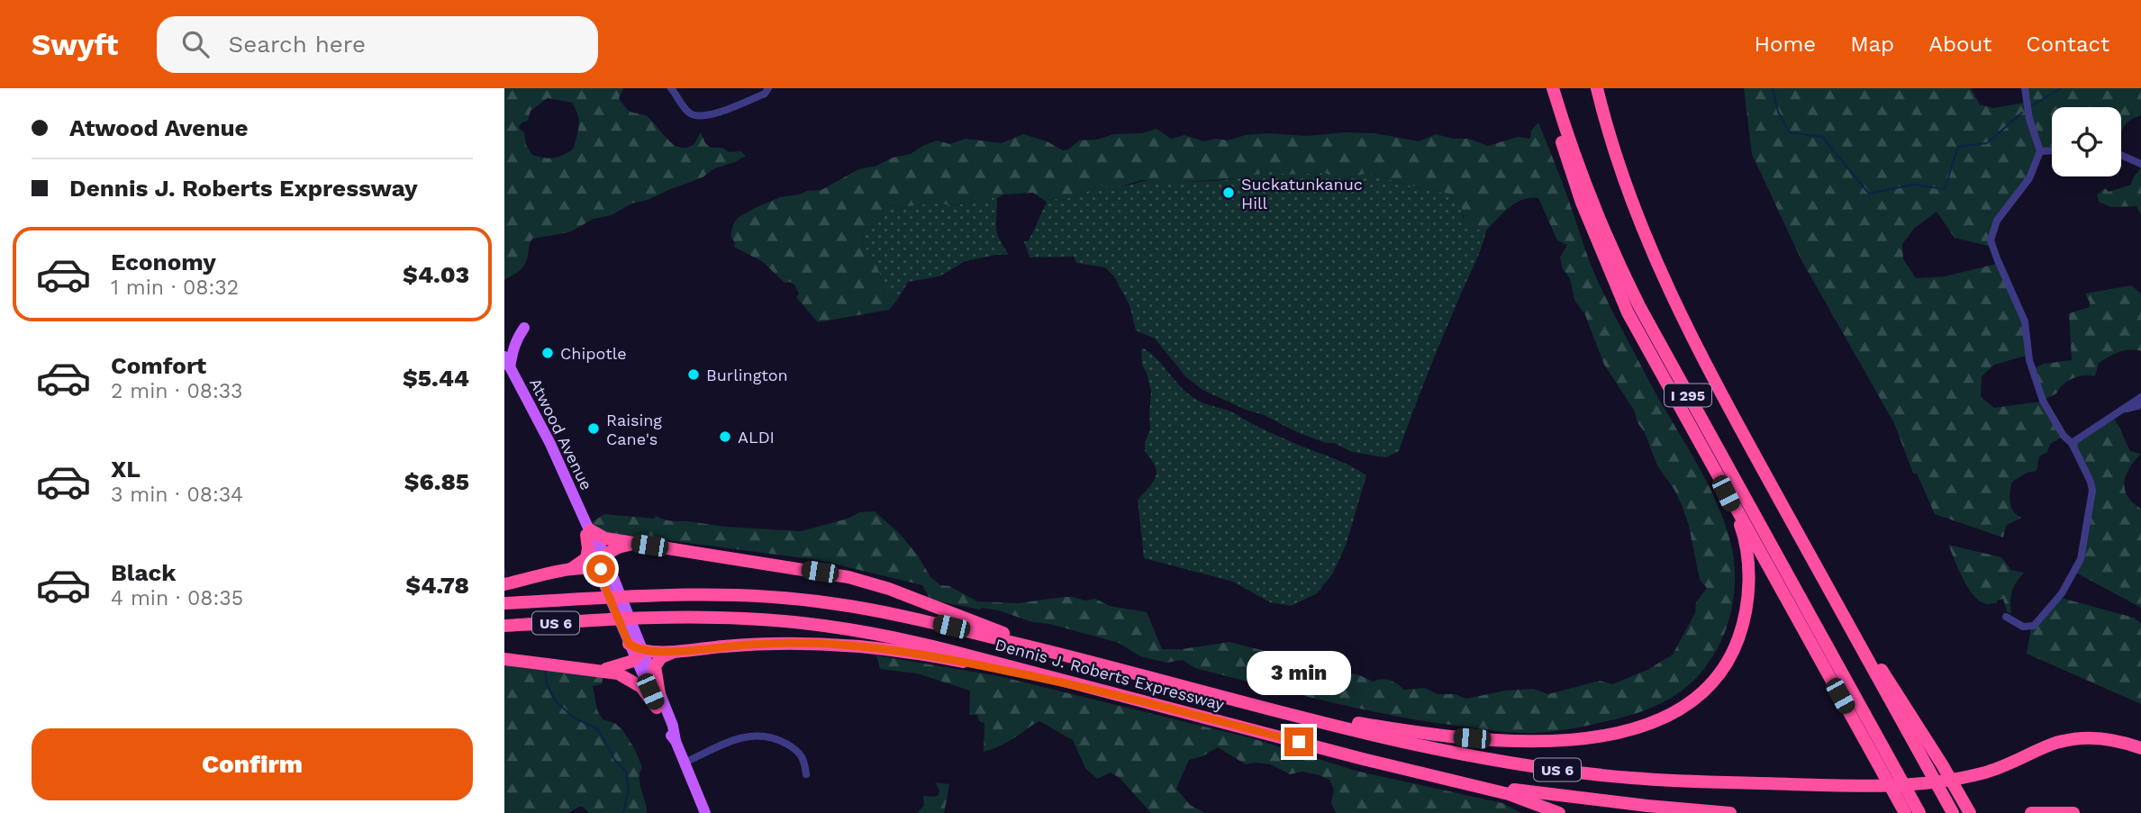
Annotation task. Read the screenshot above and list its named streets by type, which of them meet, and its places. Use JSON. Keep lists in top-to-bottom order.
{
  "streets": {
    "highway": ["I 295", "US 6", "Dennis J. Roberts Expressway"],
    "main road": ["Atwood Avenue"]
  },
  "crossings": [
    ["US 6", "Dennis J. Roberts Expressway"]
  ],
  "places": [
    "Suckatunkanuc Hill",
    "Chipotle",
    "Burlington",
    "Raising Cane's",
    "ALDI"
  ],
  "page": {
    "header": "Swyft",
    "search": "Search here",
    "nav": [
      "Home",
      "Map",
      "About",
      "Contact"
    ],
    "banner": ["Atwood Avenue", "Dennis J. Roberts Expressway"],
    "list": [
      {
        "name": "Economy",
        "note": "1 min · 08:32",
        "value": "$4.03"
      },
      {
        "name": "Comfort",
        "note": "2 min · 08:33",
        "value": "$5.44"
      },
      {
        "name": "XL",
        "note": "3 min · 08:34",
        "value": "$6.85"
      },
      {
        "name": "Black",
        "note": "4 min · 08:35",
        "value": "$4.78"
      }
    ],
    "bubble": "3 min",
    "buttons": "Confirm"
  }
}
